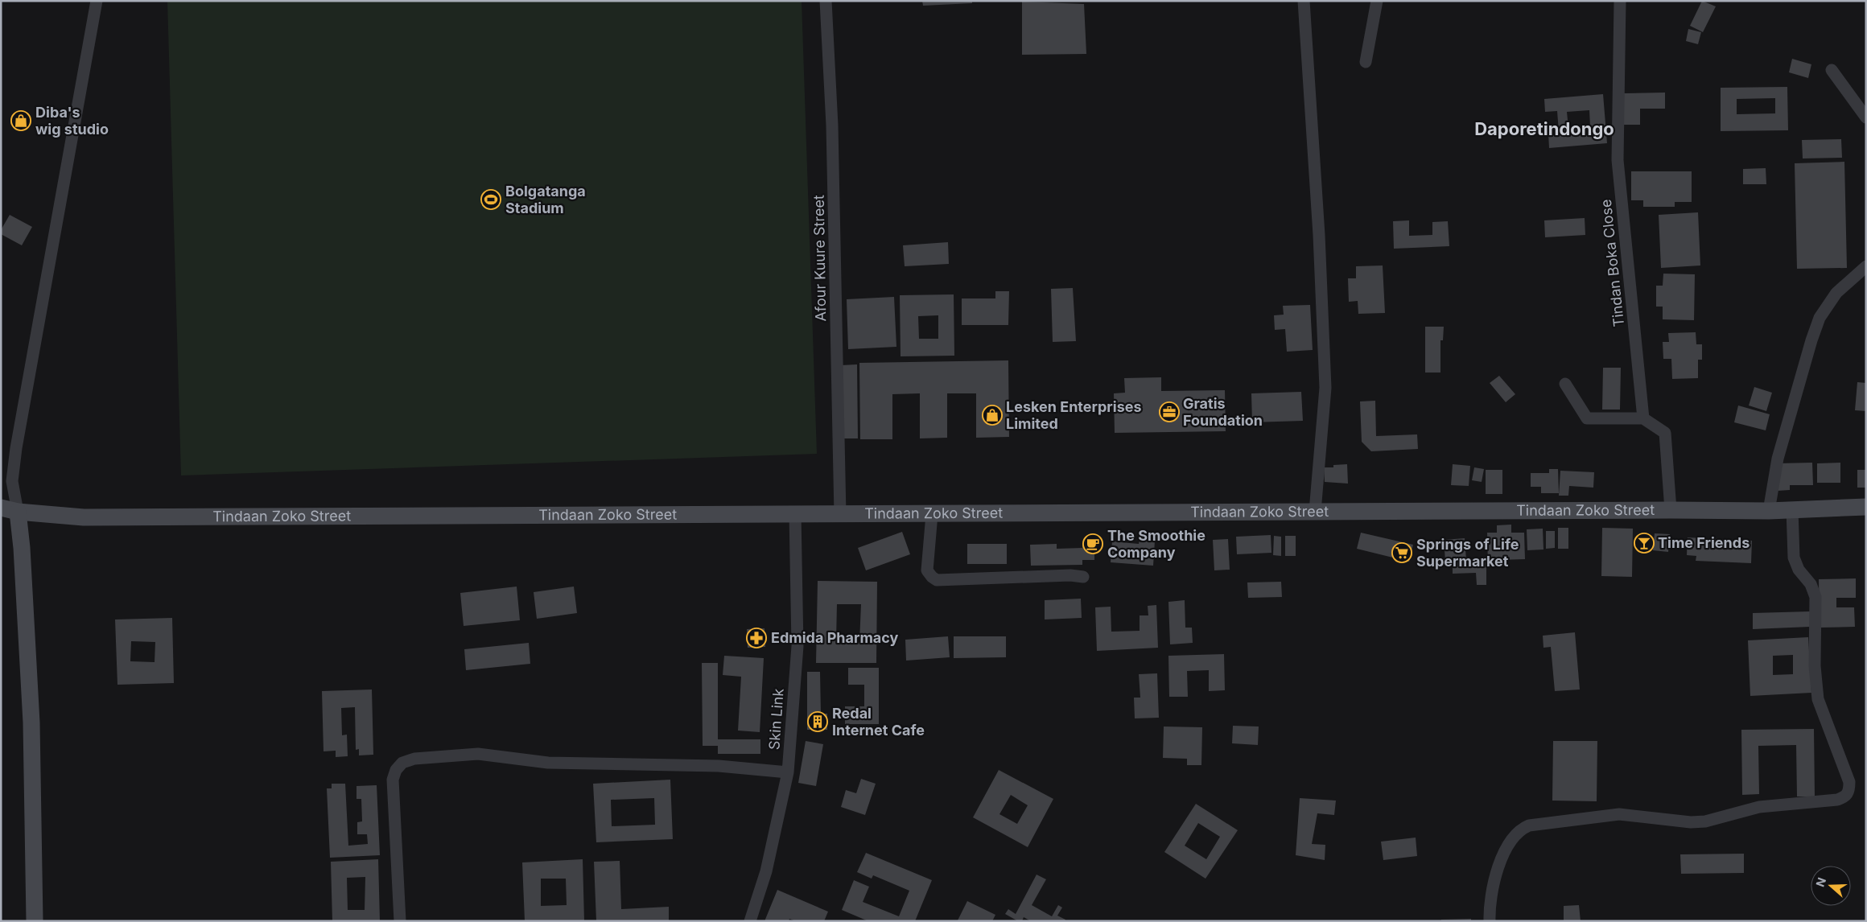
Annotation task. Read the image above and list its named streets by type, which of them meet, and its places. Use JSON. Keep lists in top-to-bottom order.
{
  "streets": {
    "main road": ["Tindaan Zoko Street"],
    "street": ["Afour Kuure Street", "Tindan Boka Close", "Skin Link"]
  },
  "crossings": [
    ["Afour Kuure Street", "Tindaan Zoko Street"],
    ["Tindaan Zoko Street", "Skin Link"]
  ],
  "districts": ["Daporetindongo"],
  "places": {
    "shop": ["Diba's wig studio", "Lesken Enterprises Limited"],
    "sports": ["Bolgatanga Stadium"],
    "office": ["Gratis Foundation"],
    "bar": ["Time Friends"],
    "cafe": ["The Smoothie Company"],
    "supermarket": ["Springs of Life Supermarket"],
    "pharmacy": ["Edmida Pharmacy"],
    "building": ["Redal Internet Cafe"]
  },
  "north": "left"
}
